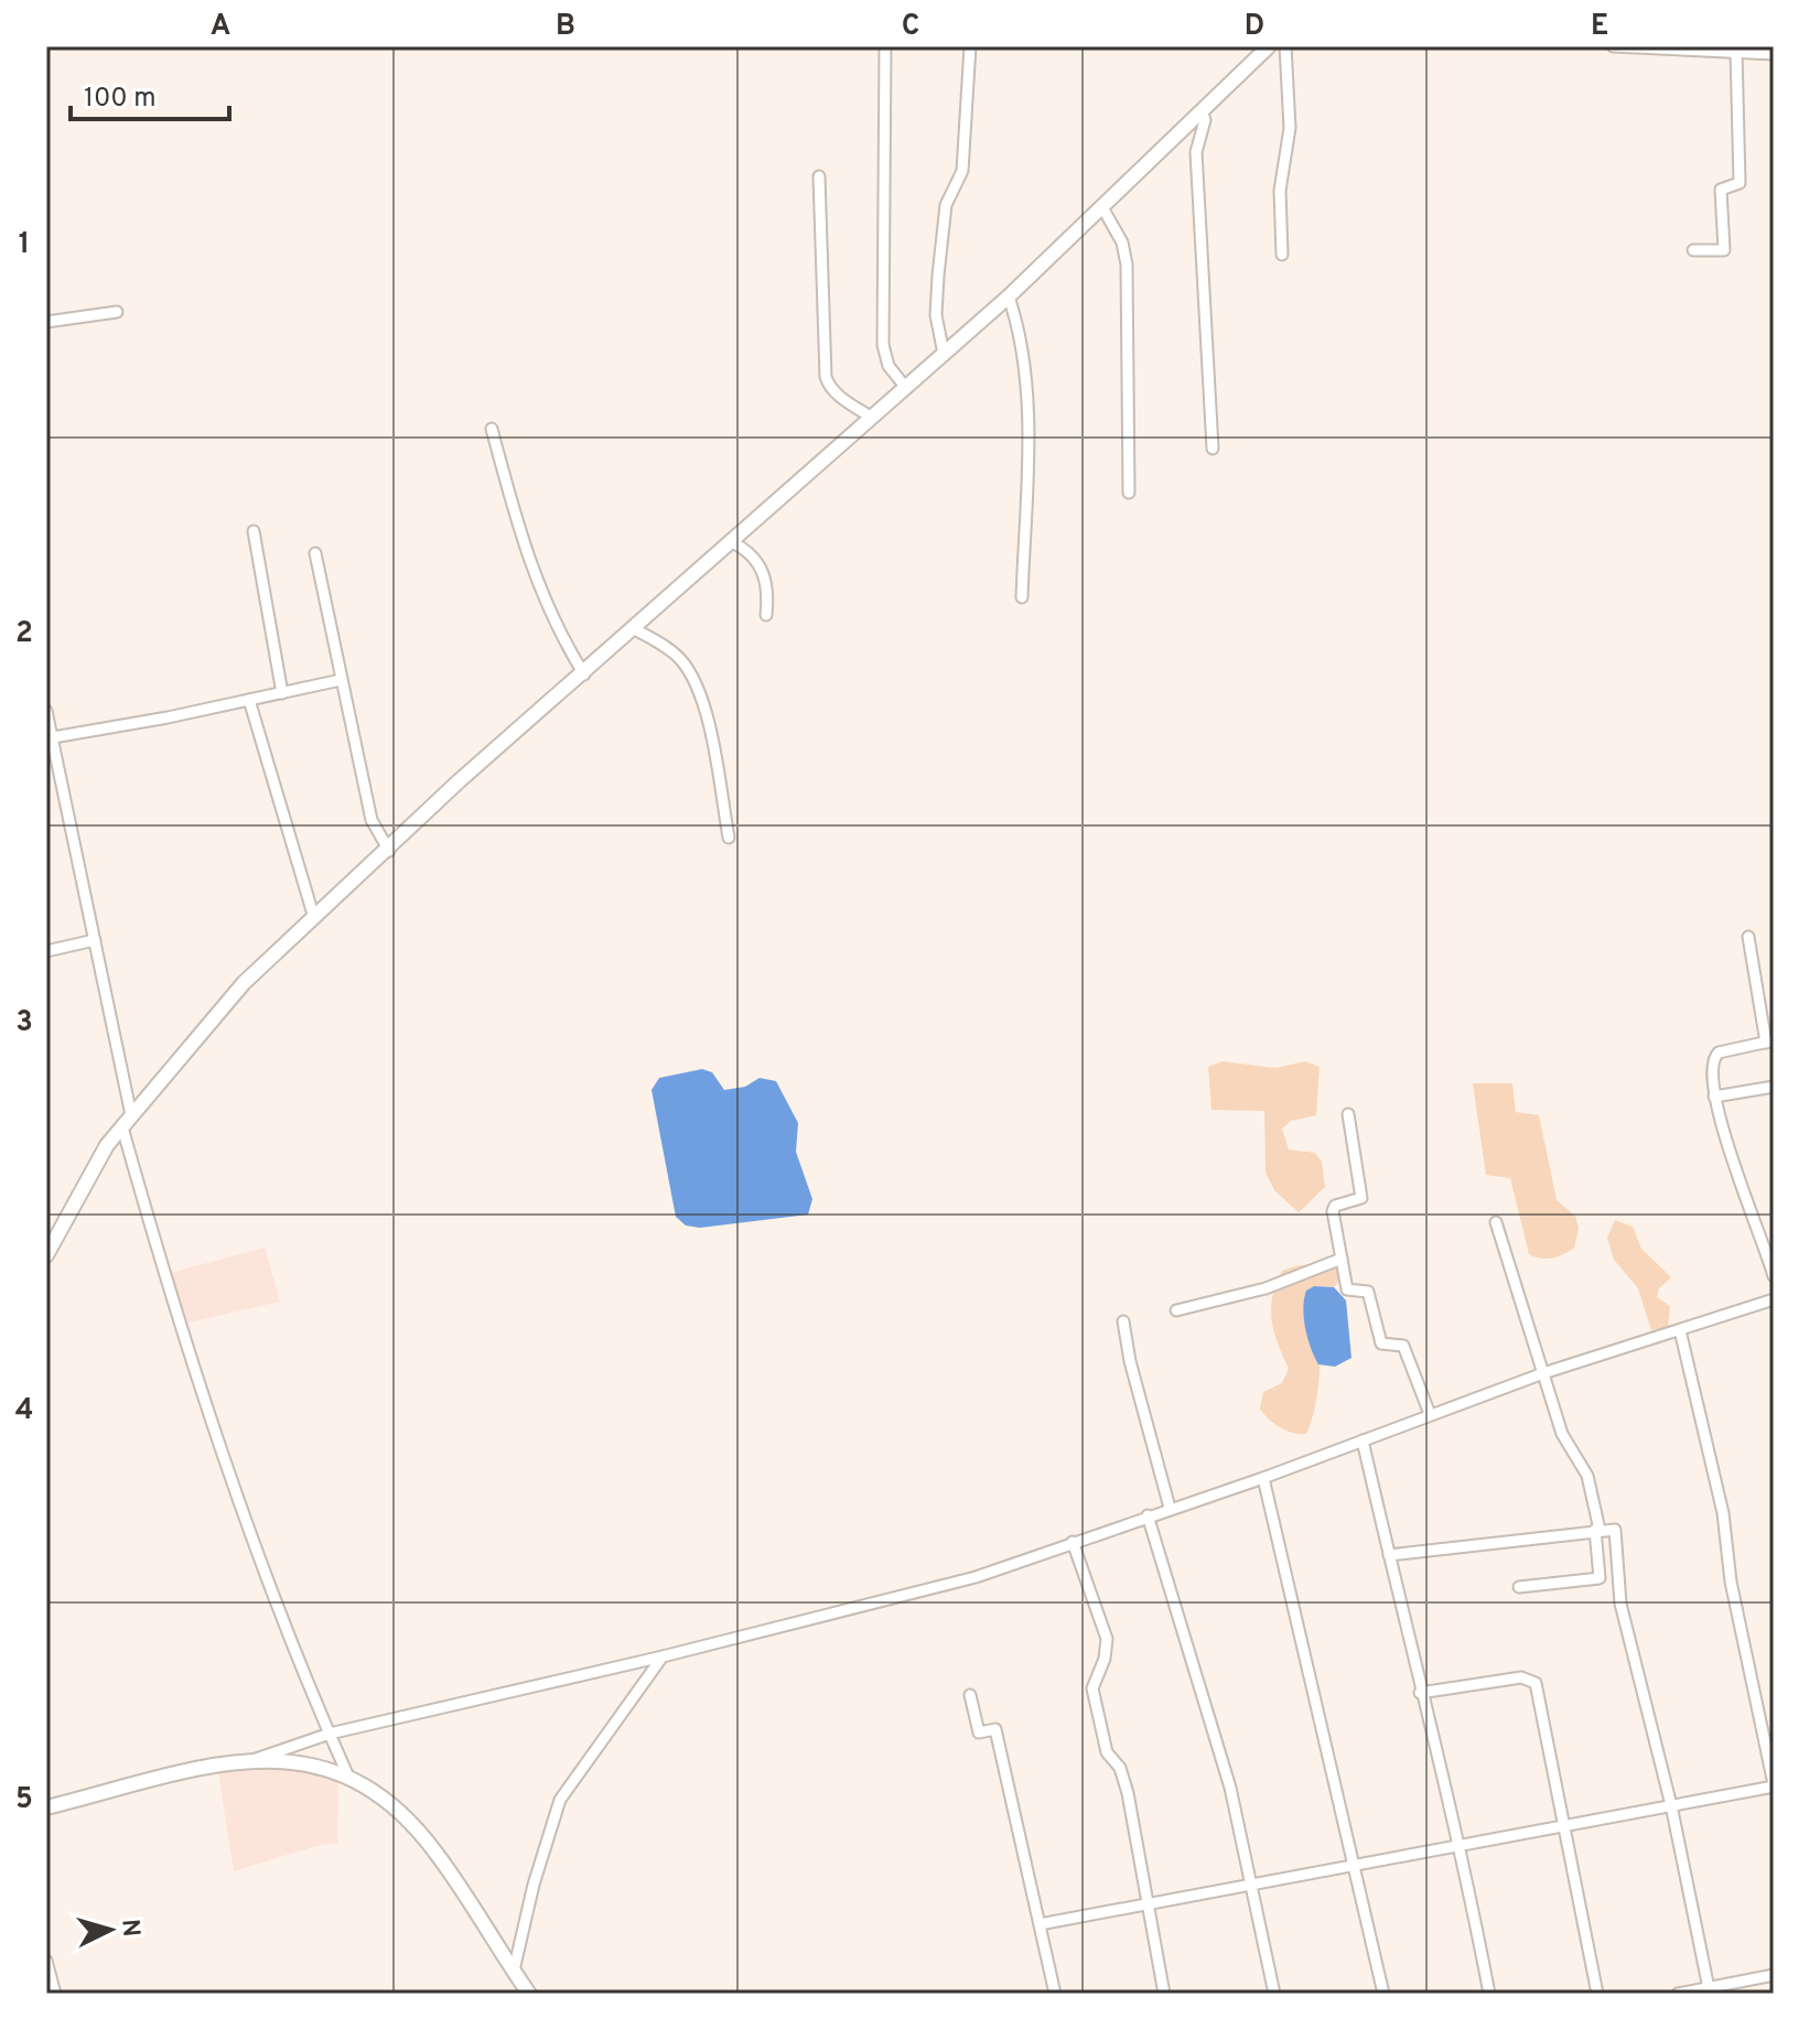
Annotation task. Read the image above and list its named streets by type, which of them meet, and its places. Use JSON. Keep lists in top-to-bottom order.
{
  "scale_bar": "100 m",
  "north": "right",
  "grid": {
    "columns": [
      "A",
      "B",
      "C",
      "D",
      "E"
    ],
    "rows": [
      "1",
      "2",
      "3",
      "4",
      "5"
    ]
  }
}
